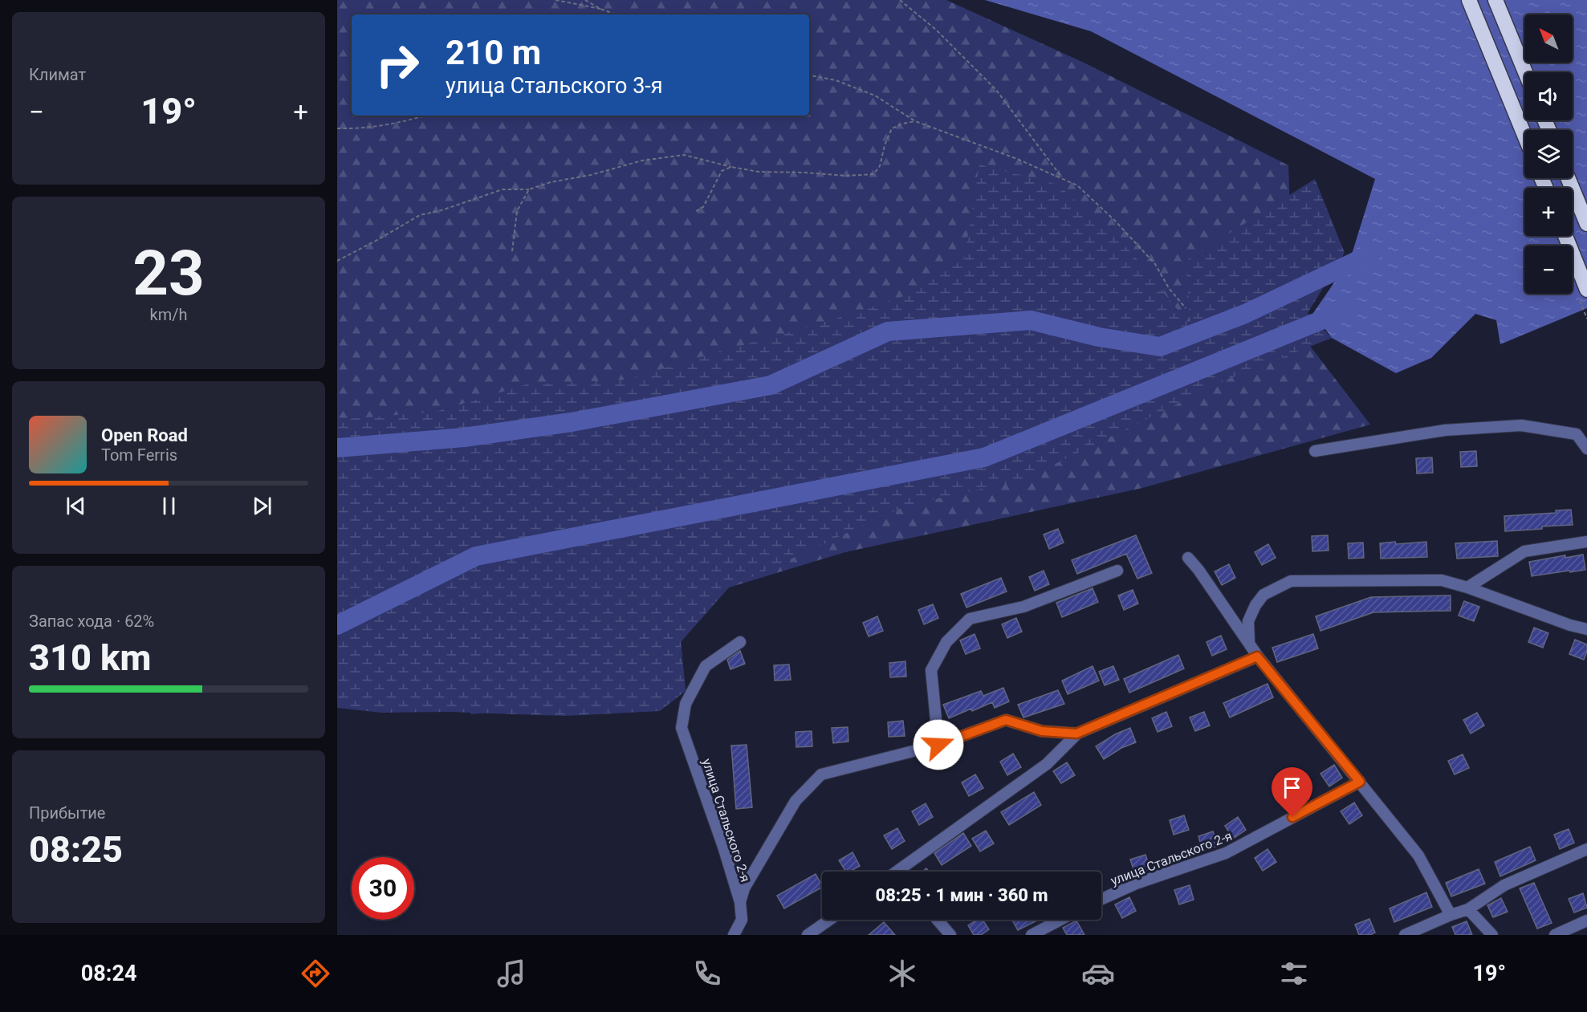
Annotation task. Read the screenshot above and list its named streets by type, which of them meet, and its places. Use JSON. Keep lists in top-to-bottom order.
{
  "streets": {
    "street": ["улица Стальского 2-я"]
  },
  "north": "top left",
  "page": {
    "tile": [
      "Климат",
      ["23", "km/h"],
      ["Запас хода · 62%", "310 km"],
      ["Прибытие", "08:25"]
    ],
    "map_buttons": ["+", "−"],
    "turn": ["210 m", "улица Стальского 3-я"],
    "heat": ["−", "19°", "+"],
    "song": ["Open Road", "Tom Ferris"],
    "limit": "30",
    "trip": "08:25 · 1 мин · 360 m",
    "tabs": ["08:24", "19°"]
  }
}
